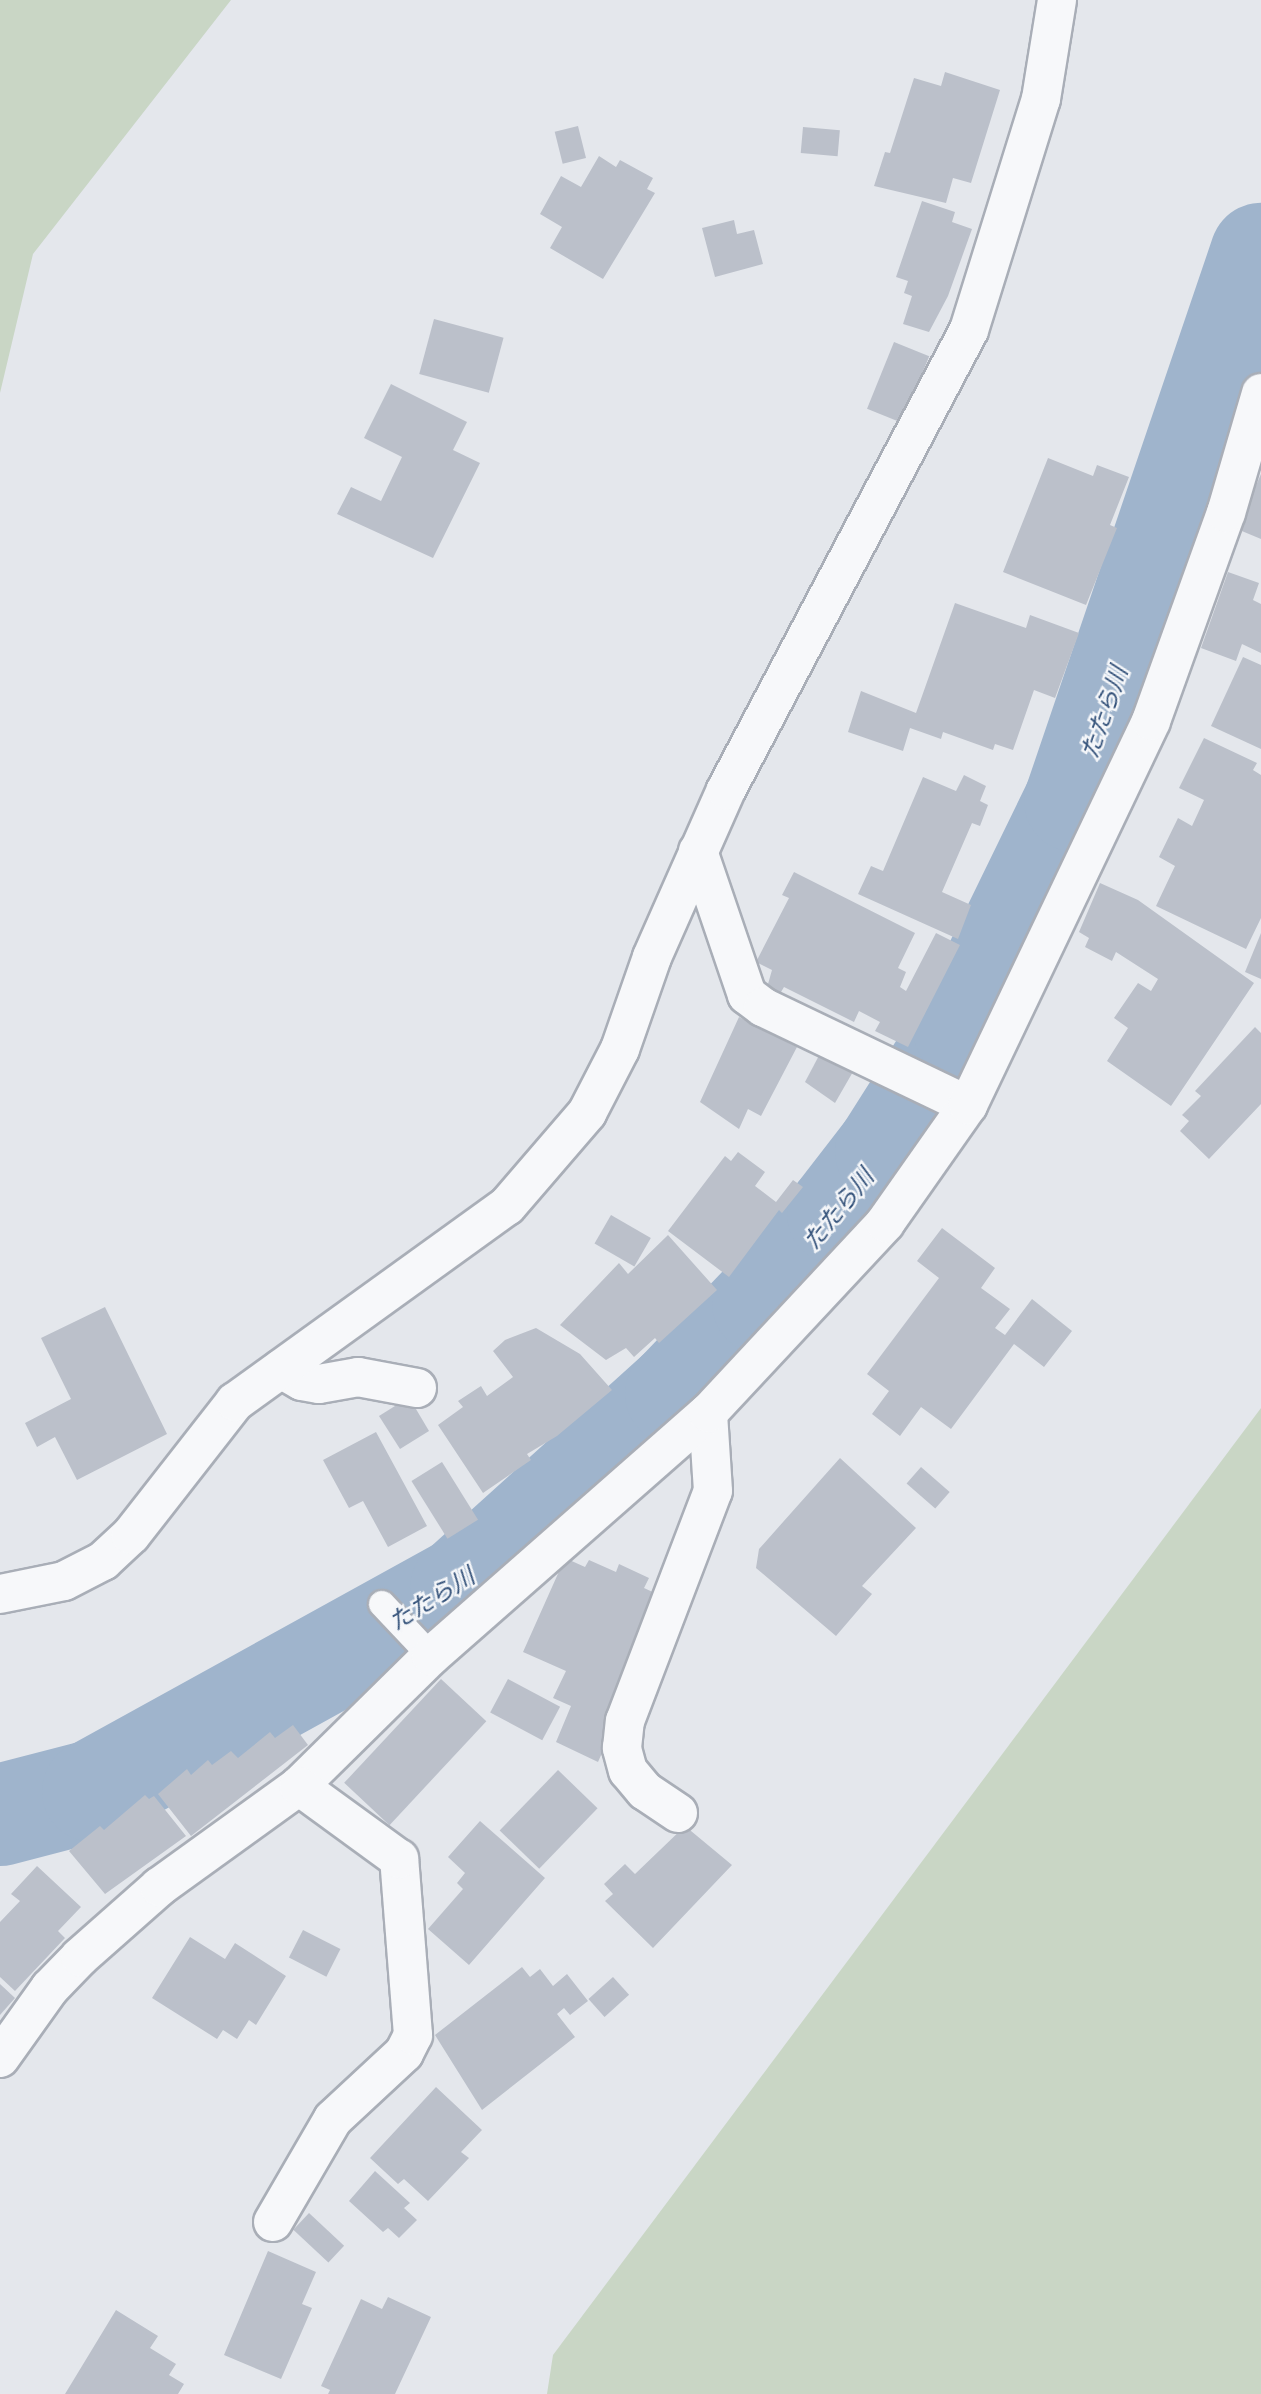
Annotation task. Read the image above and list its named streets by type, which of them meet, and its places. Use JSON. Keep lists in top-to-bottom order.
{
  "water": ["たたら川"]
}
